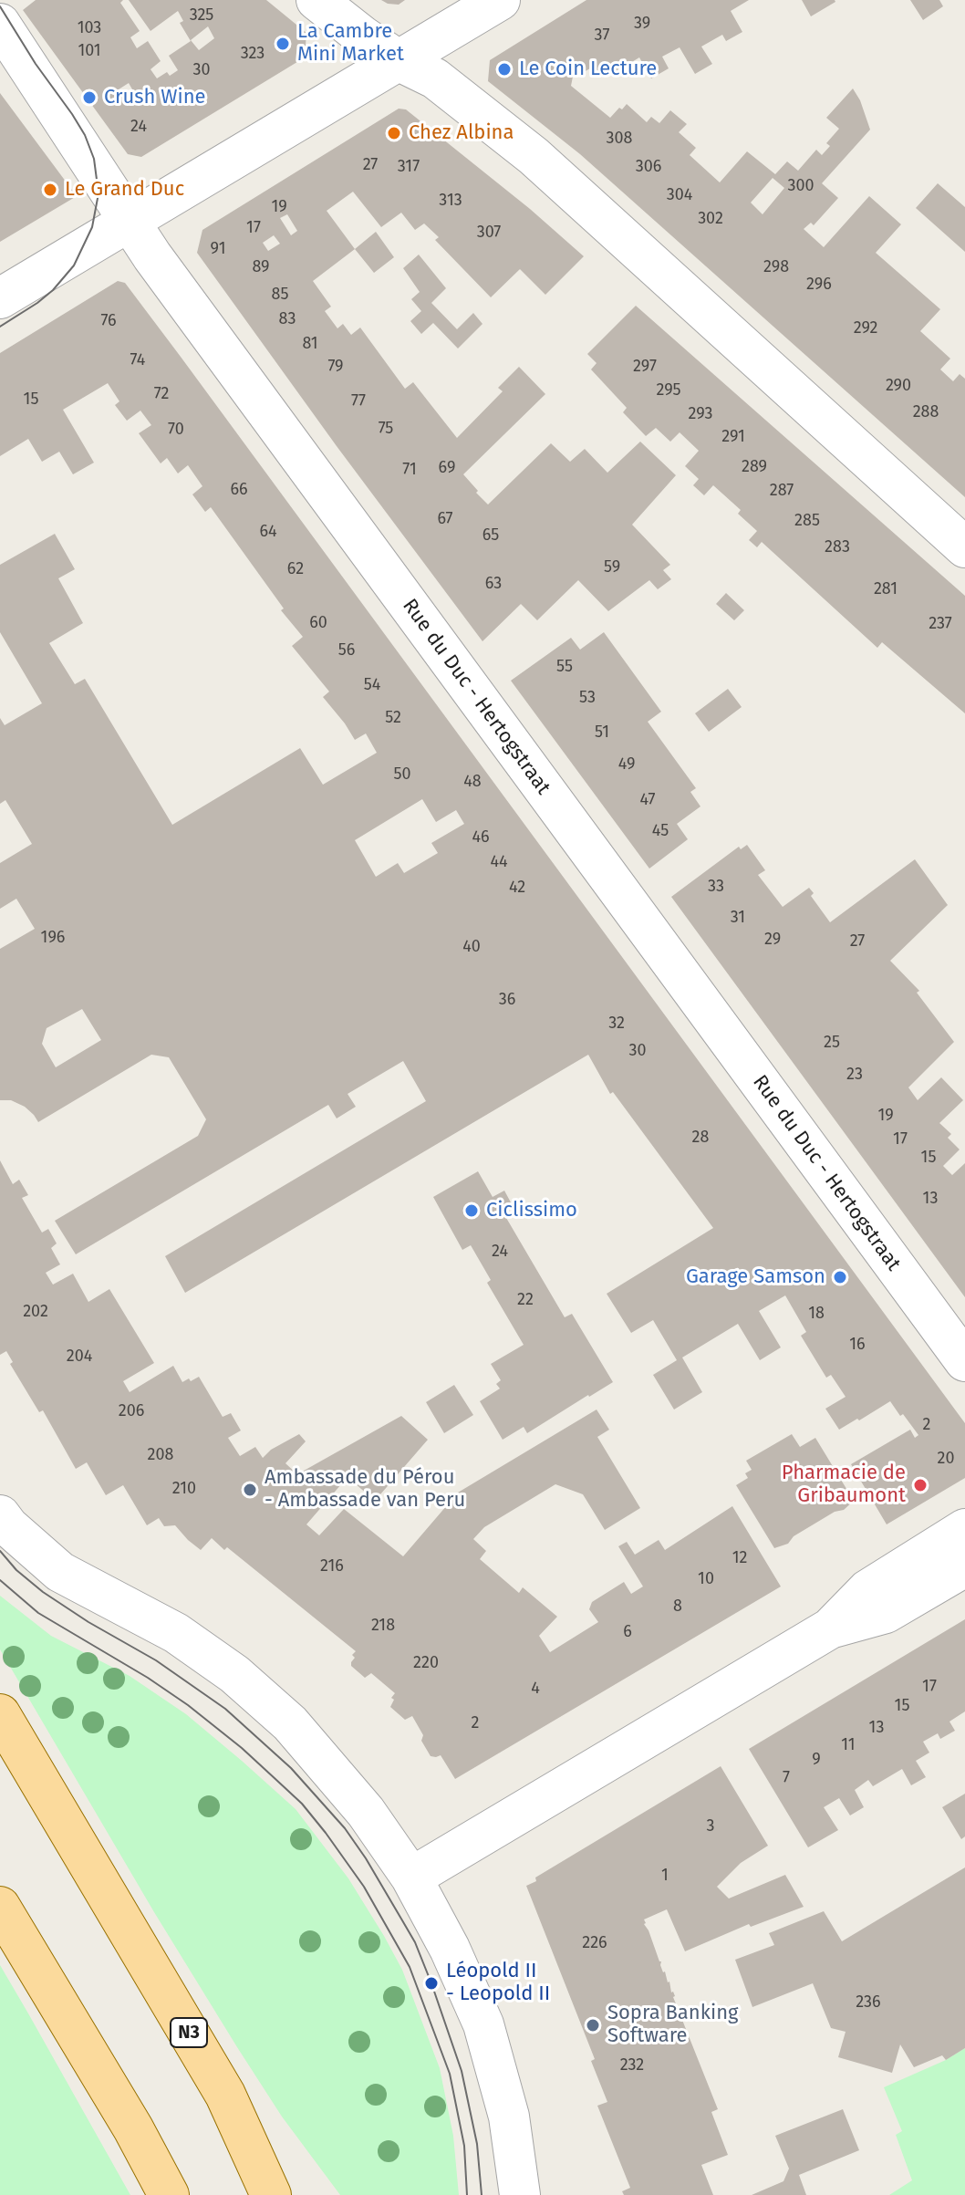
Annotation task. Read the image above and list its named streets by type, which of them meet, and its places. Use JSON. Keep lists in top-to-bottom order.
{
  "streets": {
    "main road": ["N3"],
    "street": ["Rue du Duc - Hertogstraat"]
  },
  "places": [
    "La Cambre Mini Market",
    "Le Coin Lecture",
    "Crush Wine",
    "Chez Albina",
    "Le Grand Duc",
    "Ciclissimo",
    "Garage Samson",
    "Pharmacie de Gribaumont",
    "Ambassade du Pérou - Ambassade van Peru",
    "Léopold II - Leopold II",
    "Sopra Banking Software"
  ],
  "house_numbers": [
    "325",
    "39",
    "103",
    "37",
    "101",
    "323",
    "30",
    "24",
    "308",
    "27",
    "317",
    "306",
    "300",
    "304",
    "313",
    "19",
    "302",
    "17",
    "307",
    "91",
    "89",
    "298",
    "296",
    "85",
    "83",
    "76",
    "292",
    "81",
    "74",
    "79",
    "297",
    "290",
    "295",
    "72",
    "15",
    "77",
    "288",
    "293",
    "75",
    "70",
    "291",
    "289",
    "69",
    "71",
    "66",
    "287",
    "67",
    "285",
    "64",
    "65",
    "283",
    "59",
    "62",
    "63",
    "281",
    "60",
    "237",
    "56",
    "55",
    "54",
    "53",
    "52",
    "51",
    "49",
    "50",
    "48",
    "47",
    "45",
    "46",
    "44",
    "33",
    "42",
    "31",
    "196",
    "29",
    "27",
    "40",
    "36",
    "32",
    "25",
    "30",
    "23",
    "19",
    "28",
    "17",
    "15",
    "13",
    "24",
    "22",
    "202",
    "18",
    "16",
    "204",
    "206",
    "2",
    "208",
    "20",
    "210",
    "12",
    "216",
    "10",
    "8",
    "218",
    "6",
    "220",
    "17",
    "4",
    "15",
    "2",
    "13",
    "11",
    "9",
    "7",
    "3",
    "1",
    "226",
    "236",
    "232"
  ]
}
